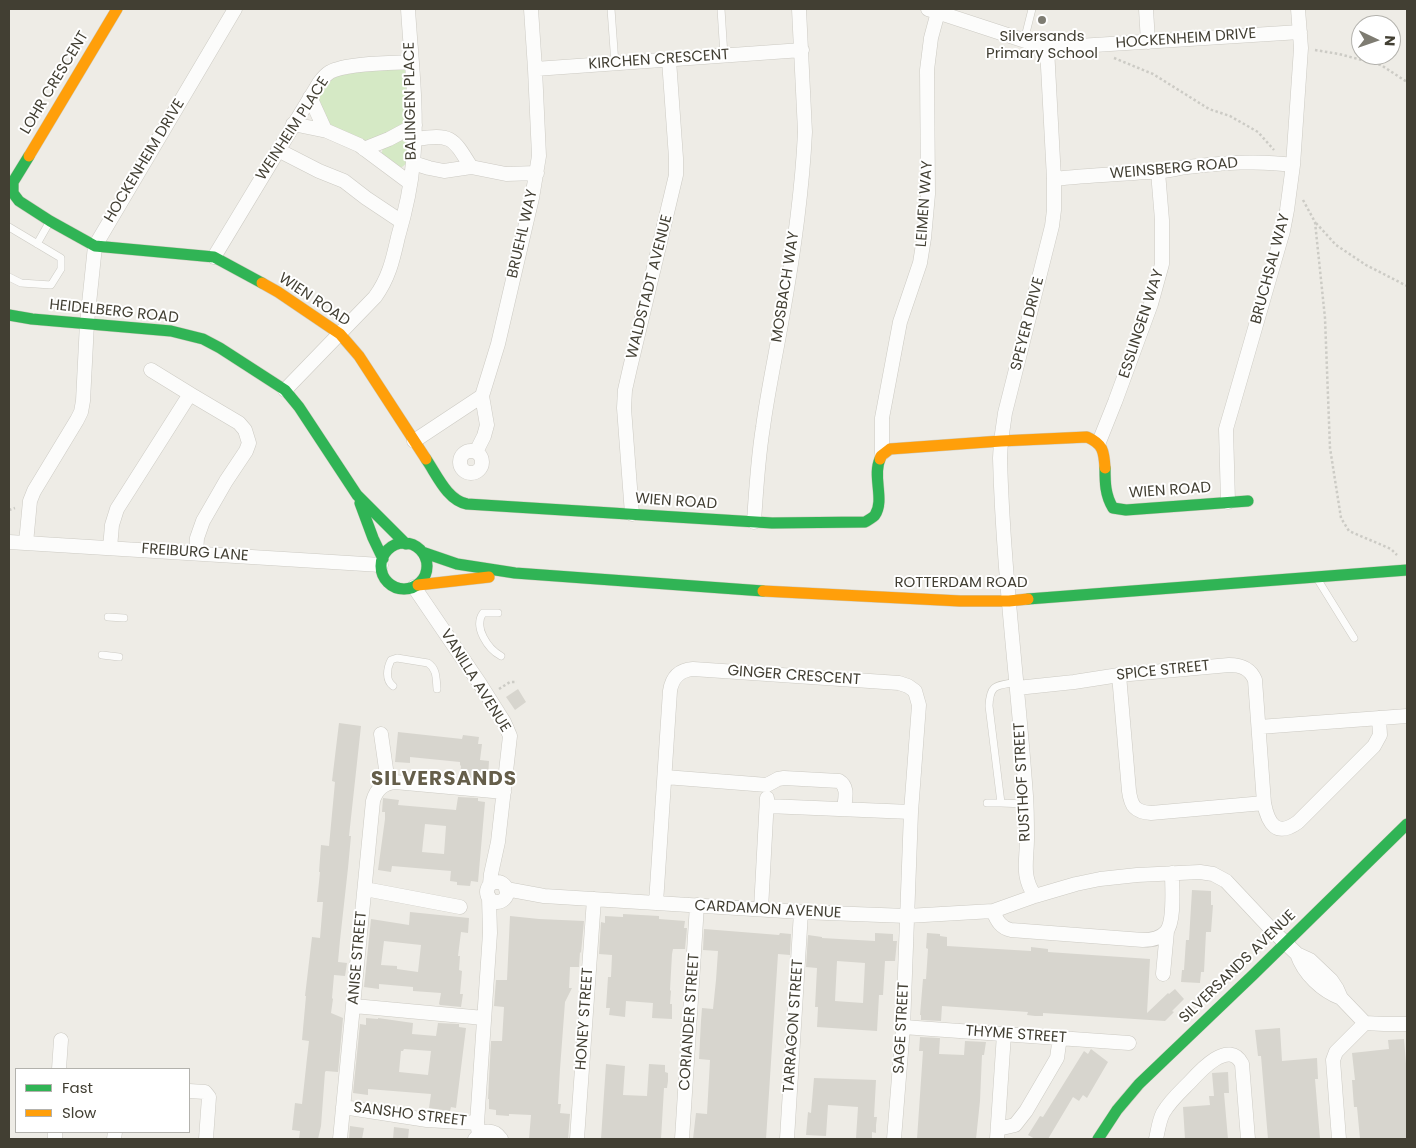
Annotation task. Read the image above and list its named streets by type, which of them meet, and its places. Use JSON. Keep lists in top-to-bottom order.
{
  "streets": {
    "street": [
      "HOCKENHEIM DRIVE",
      "KIRCHEN CRESCENT",
      "LOHR CRESCENT",
      "BALINGEN PLACE",
      "WEINHEIM PLACE",
      "WEINSBERG ROAD",
      "LEIMEN WAY",
      "BRUEHL WAY",
      "BRUCHSAL WAY",
      "WALDSTADT AVENUE",
      "MOSBACH WAY",
      "WIEN ROAD",
      "HEIDELBERG ROAD",
      "SPEYER DRIVE",
      "ESSLINGEN WAY",
      "FREIBURG LANE",
      "ROTTERDAM ROAD",
      "SPICE STREET",
      "GINGER CRESCENT",
      "VANILLA AVENUE",
      "RUSTHOF STREET",
      "CARDAMON AVENUE",
      "ANISE STREET",
      "SILVERSANDS AVENUE",
      "HONEY STREET",
      "CORIANDER STREET",
      "TARRAGON STREET",
      "SAGE STREET",
      "THYME STREET",
      "SANSHO STREET"
    ]
  },
  "crossings": [
    ["HOCKENHEIM DRIVE", "LOHR CRESCENT"],
    ["HOCKENHEIM DRIVE", "LEIMEN WAY"],
    ["HOCKENHEIM DRIVE", "BRUCHSAL WAY"],
    ["HOCKENHEIM DRIVE", "WIEN ROAD"],
    ["HOCKENHEIM DRIVE", "HEIDELBERG ROAD"],
    ["HOCKENHEIM DRIVE", "SPEYER DRIVE"],
    ["HOCKENHEIM DRIVE", "FREIBURG LANE"],
    ["KIRCHEN CRESCENT", "BRUEHL WAY"],
    ["KIRCHEN CRESCENT", "WALDSTADT AVENUE"],
    ["KIRCHEN CRESCENT", "MOSBACH WAY"],
    ["LOHR CRESCENT", "WIEN ROAD"],
    ["BALINGEN PLACE", "WEINHEIM PLACE"],
    ["BALINGEN PLACE", "WIEN ROAD"],
    ["BALINGEN PLACE", "HEIDELBERG ROAD"],
    ["WEINHEIM PLACE", "WIEN ROAD"],
    ["WEINSBERG ROAD", "BRUCHSAL WAY"],
    ["WEINSBERG ROAD", "SPEYER DRIVE"],
    ["WEINSBERG ROAD", "ESSLINGEN WAY"],
    ["LEIMEN WAY", "WIEN ROAD"],
    ["BRUCHSAL WAY", "WIEN ROAD"],
    ["WALDSTADT AVENUE", "WIEN ROAD"],
    ["MOSBACH WAY", "WIEN ROAD"],
    ["WIEN ROAD", "ESSLINGEN WAY"],
    ["HEIDELBERG ROAD", "FREIBURG LANE"],
    ["HEIDELBERG ROAD", "ROTTERDAM ROAD"],
    ["HEIDELBERG ROAD", "VANILLA AVENUE"],
    ["SPEYER DRIVE", "ROTTERDAM ROAD"],
    ["SPEYER DRIVE", "RUSTHOF STREET"],
    ["FREIBURG LANE", "ROTTERDAM ROAD"],
    ["FREIBURG LANE", "VANILLA AVENUE"],
    ["ROTTERDAM ROAD", "VANILLA AVENUE"],
    ["SPICE STREET", "RUSTHOF STREET"],
    ["GINGER CRESCENT", "CARDAMON AVENUE"],
    ["GINGER CRESCENT", "SAGE STREET"],
    ["VANILLA AVENUE", "CARDAMON AVENUE"],
    ["VANILLA AVENUE", "SANSHO STREET"],
    ["RUSTHOF STREET", "CARDAMON AVENUE"],
    ["CARDAMON AVENUE", "SILVERSANDS AVENUE"],
    ["CARDAMON AVENUE", "HONEY STREET"],
    ["CARDAMON AVENUE", "CORIANDER STREET"],
    ["CARDAMON AVENUE", "TARRAGON STREET"],
    ["CARDAMON AVENUE", "SAGE STREET"],
    ["ANISE STREET", "SANSHO STREET"],
    ["SAGE STREET", "THYME STREET"]
  ],
  "districts": ["SILVERSANDS"],
  "places": ["Silversands Primary School"],
  "legend": ["Fast", "Slow"],
  "north": "right"
}
